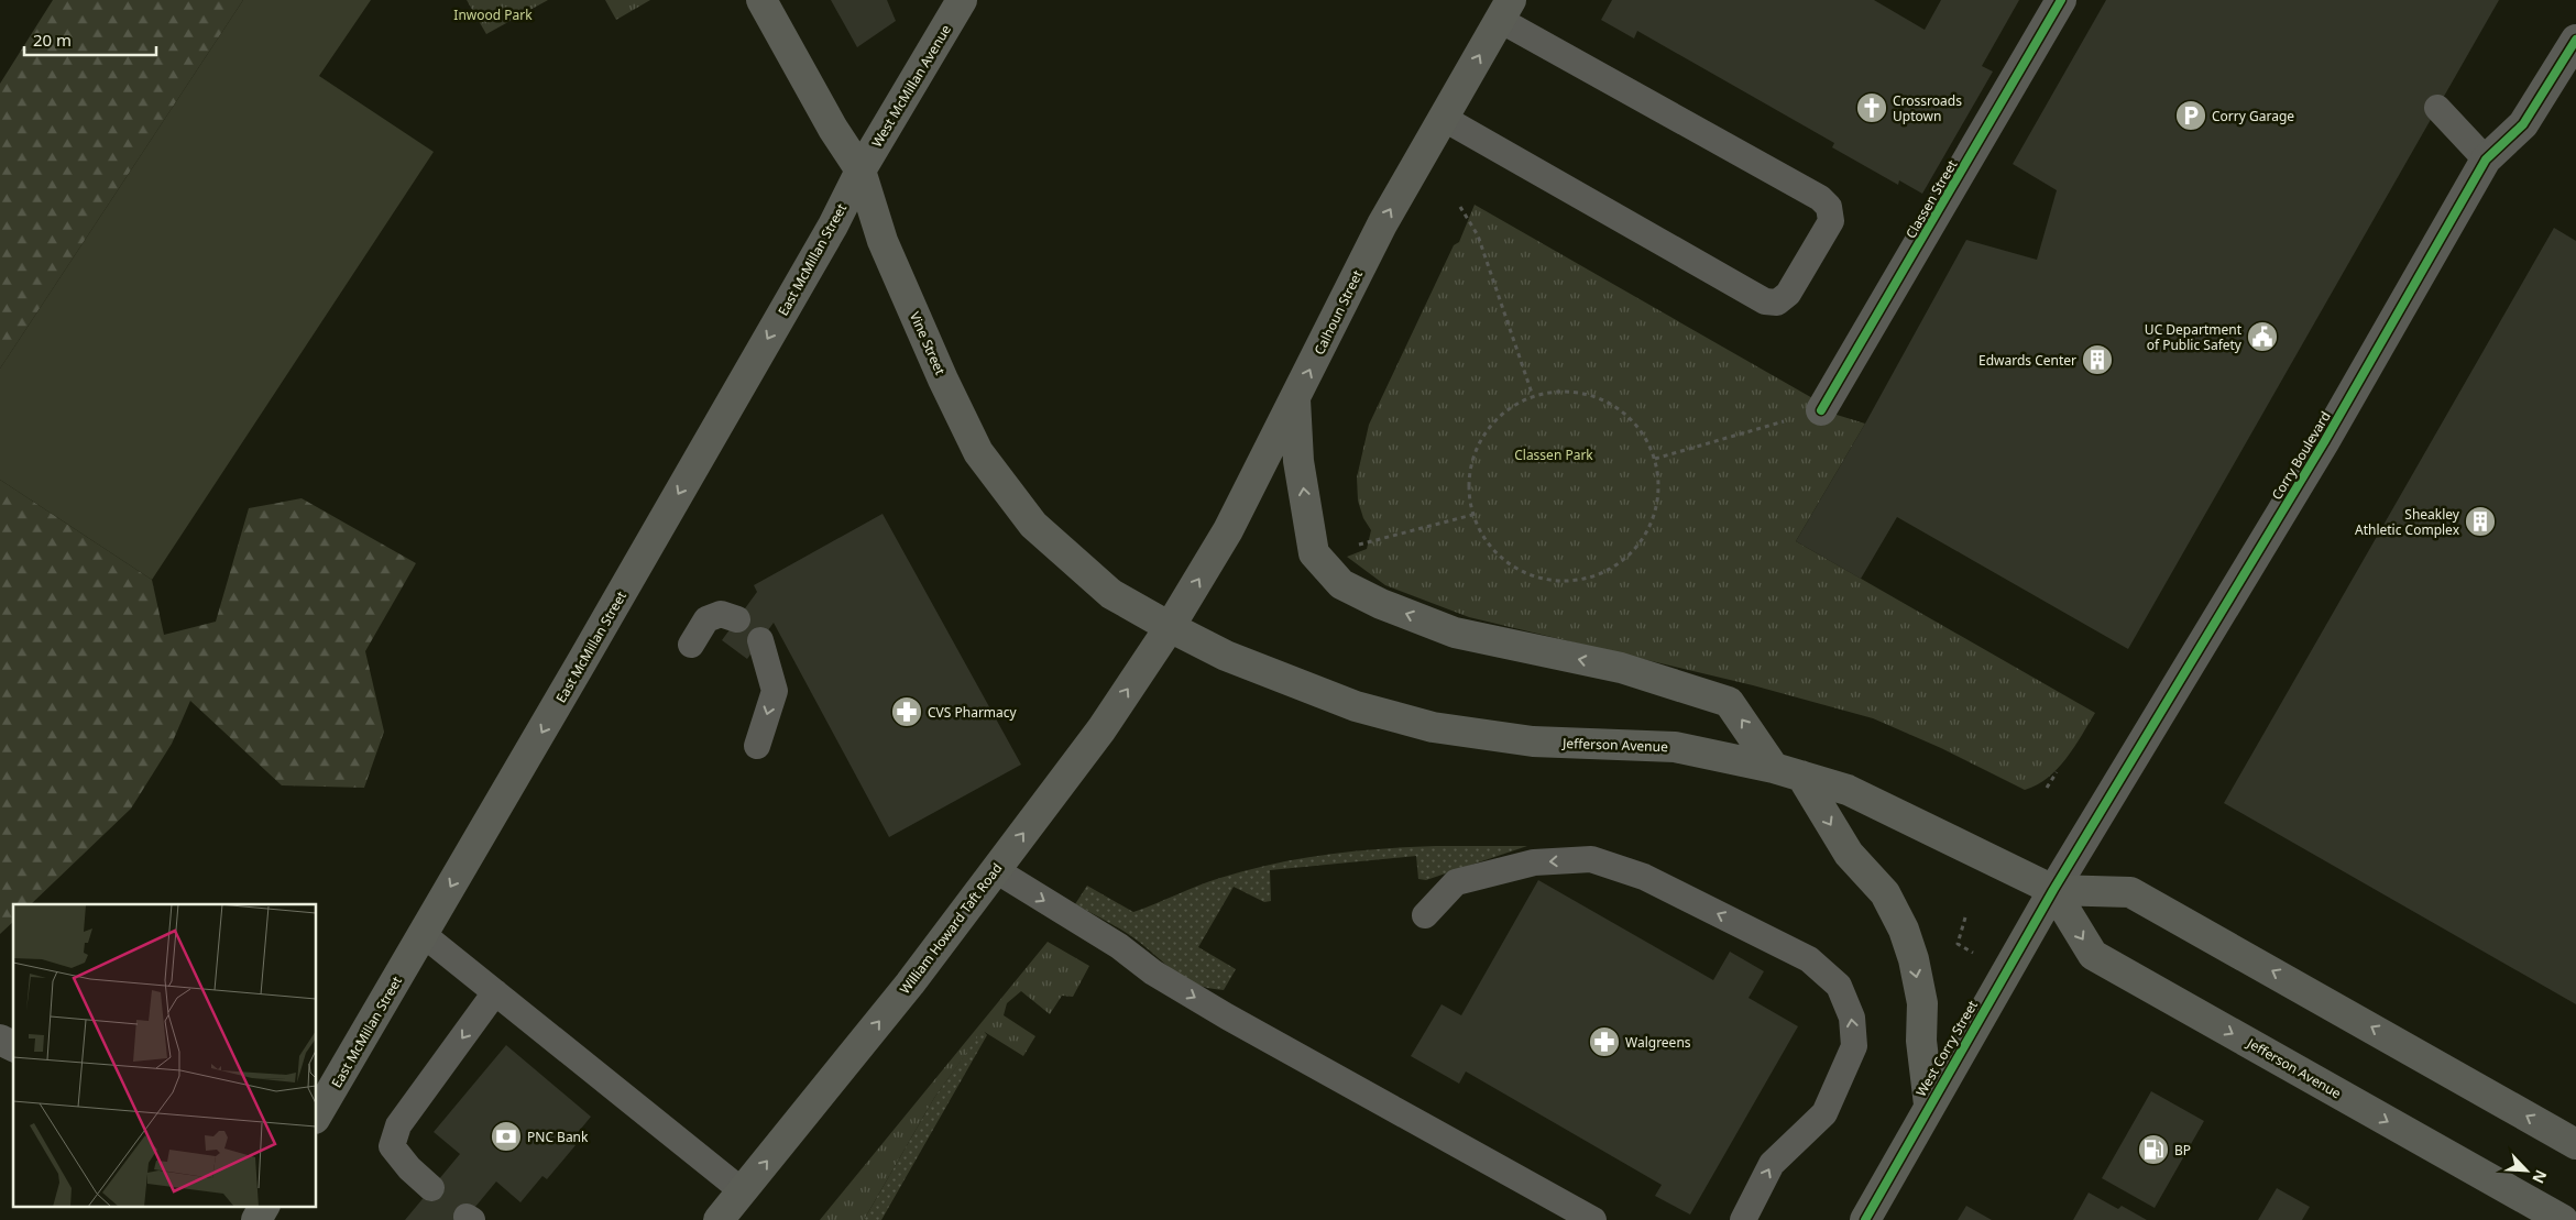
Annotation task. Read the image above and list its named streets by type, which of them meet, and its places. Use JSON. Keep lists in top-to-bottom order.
{
  "streets": {
    "main road": [
      "West McMillan Avenue",
      "East McMillan Street",
      "Calhoun Street",
      "Vine Street",
      "Jefferson Avenue",
      "William Howard Taft Road",
      "West Corry Street"
    ],
    "street": ["Classen Street", "Corry Boulevard"]
  },
  "crossings": [
    ["West McMillan Avenue", "East McMillan Street"],
    ["West McMillan Avenue", "Vine Street"],
    ["East McMillan Street", "Vine Street"],
    ["Calhoun Street", "Vine Street"],
    ["Calhoun Street", "Jefferson Avenue"],
    ["Calhoun Street", "William Howard Taft Road"],
    ["Vine Street", "Jefferson Avenue"],
    ["Vine Street", "William Howard Taft Road"],
    ["Corry Boulevard", "Jefferson Avenue"],
    ["Corry Boulevard", "West Corry Street"],
    ["Jefferson Avenue", "William Howard Taft Road"],
    ["Jefferson Avenue", "West Corry Street"]
  ],
  "one_way": ["East McMillan Street", "Calhoun Street", "William Howard Taft Road"],
  "parks": ["Inwood Park", "Classen Park"],
  "places": {
    "church": ["Crossroads Uptown"],
    "parking": ["Corry Garage"],
    "public building": ["UC Department of Public Safety"],
    "building": ["Edwards Center", "Sheakley Athletic Complex"],
    "pharmacy": ["CVS Pharmacy", "Walgreens"],
    "bank": ["PNC Bank"],
    "fuel station": ["BP"]
  },
  "scale_bar": "20 m",
  "north": "bottom right"
}
